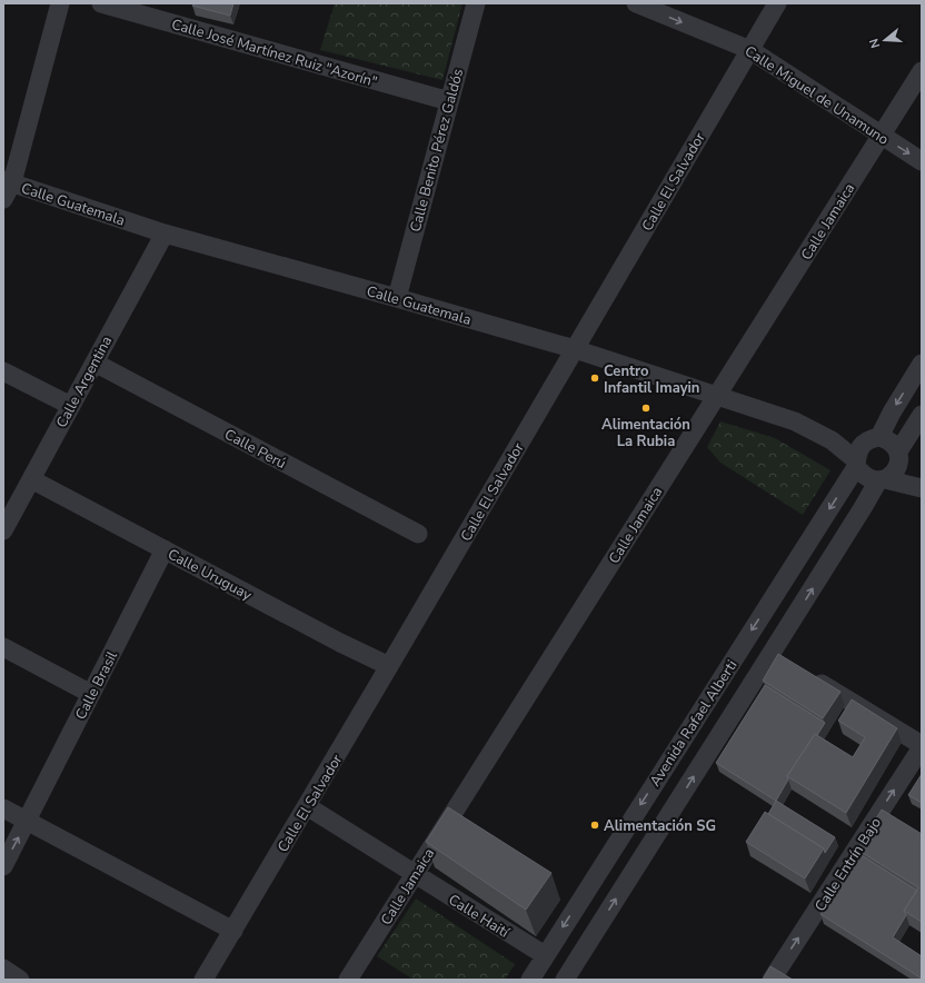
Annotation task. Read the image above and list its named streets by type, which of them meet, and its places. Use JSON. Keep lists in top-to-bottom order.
{
  "streets": {
    "street": [
      "Calle José Martínez Ruiz \"Azorín\"",
      "Calle Miguel de Unamuno",
      "Calle Benito Pérez Galdós",
      "Calle El Salvador",
      "Calle Guatemala",
      "Calle Jamaica",
      "Calle Argentina",
      "Calle Perú",
      "Calle Uruguay",
      "Calle Brasil",
      "Avenida Rafael Alberti",
      "Calle Entrín Bajo",
      "Calle Haití"
    ]
  },
  "crossings": [
    ["Calle José Martínez Ruiz \"Azorín\"", "Calle Benito Pérez Galdós"],
    ["Calle Miguel de Unamuno", "Calle El Salvador"],
    ["Calle Miguel de Unamuno", "Calle Jamaica"],
    ["Calle Benito Pérez Galdós", "Calle Guatemala"],
    ["Calle El Salvador", "Calle Guatemala"],
    ["Calle El Salvador", "Calle Uruguay"],
    ["Calle El Salvador", "Calle Haití"],
    ["Calle Guatemala", "Calle Jamaica"],
    ["Calle Guatemala", "Calle Argentina"],
    ["Calle Guatemala", "Avenida Rafael Alberti"],
    ["Calle Jamaica", "Calle Haití"],
    ["Calle Argentina", "Calle Perú"],
    ["Calle Argentina", "Calle Uruguay"],
    ["Calle Uruguay", "Calle Brasil"],
    ["Avenida Rafael Alberti", "Calle Haití"]
  ],
  "one_way": ["Calle Miguel de Unamuno", "Calle Entrín Bajo"],
  "places": ["Centro Infantil Imayin", "Alimentación La Rubia", "Alimentación SG"],
  "north": "left"
}
